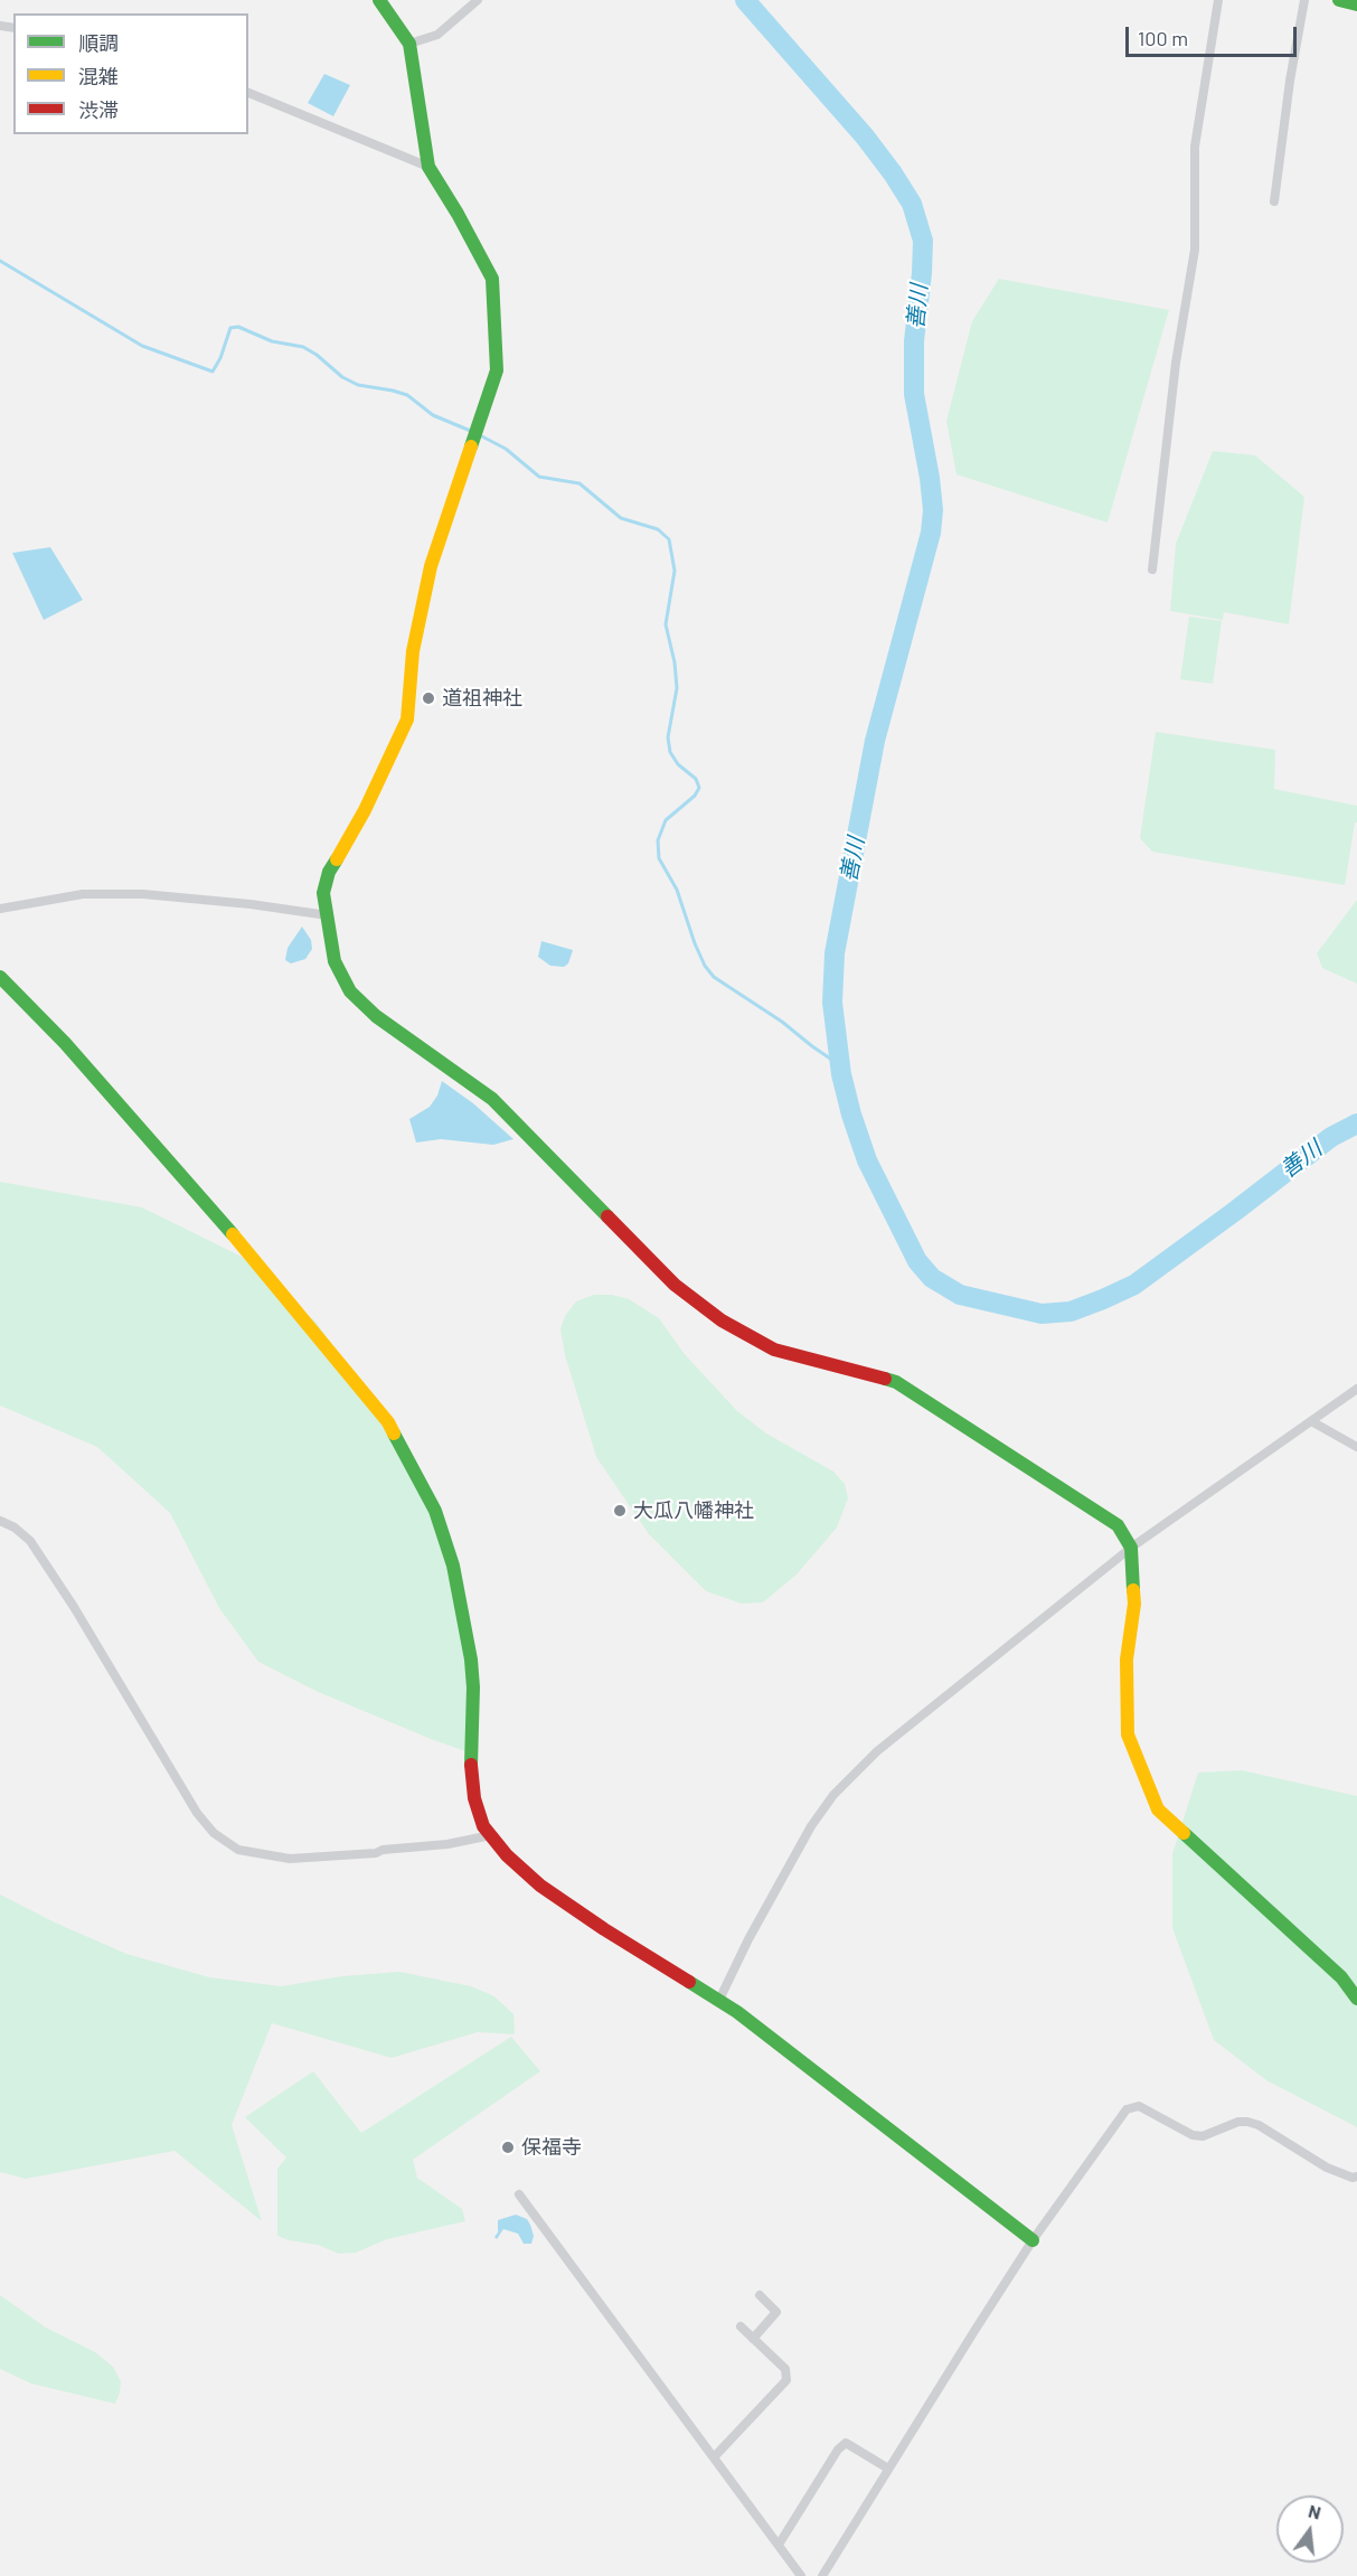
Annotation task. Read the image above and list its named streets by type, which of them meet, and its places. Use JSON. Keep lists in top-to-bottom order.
{
  "water": ["善川"],
  "places": ["道祖神社", "大瓜八幡神社", "保福寺"],
  "legend": ["順調", "混雑", "渋滞"],
  "scale_bar": "100 m",
  "north": "top"
}
